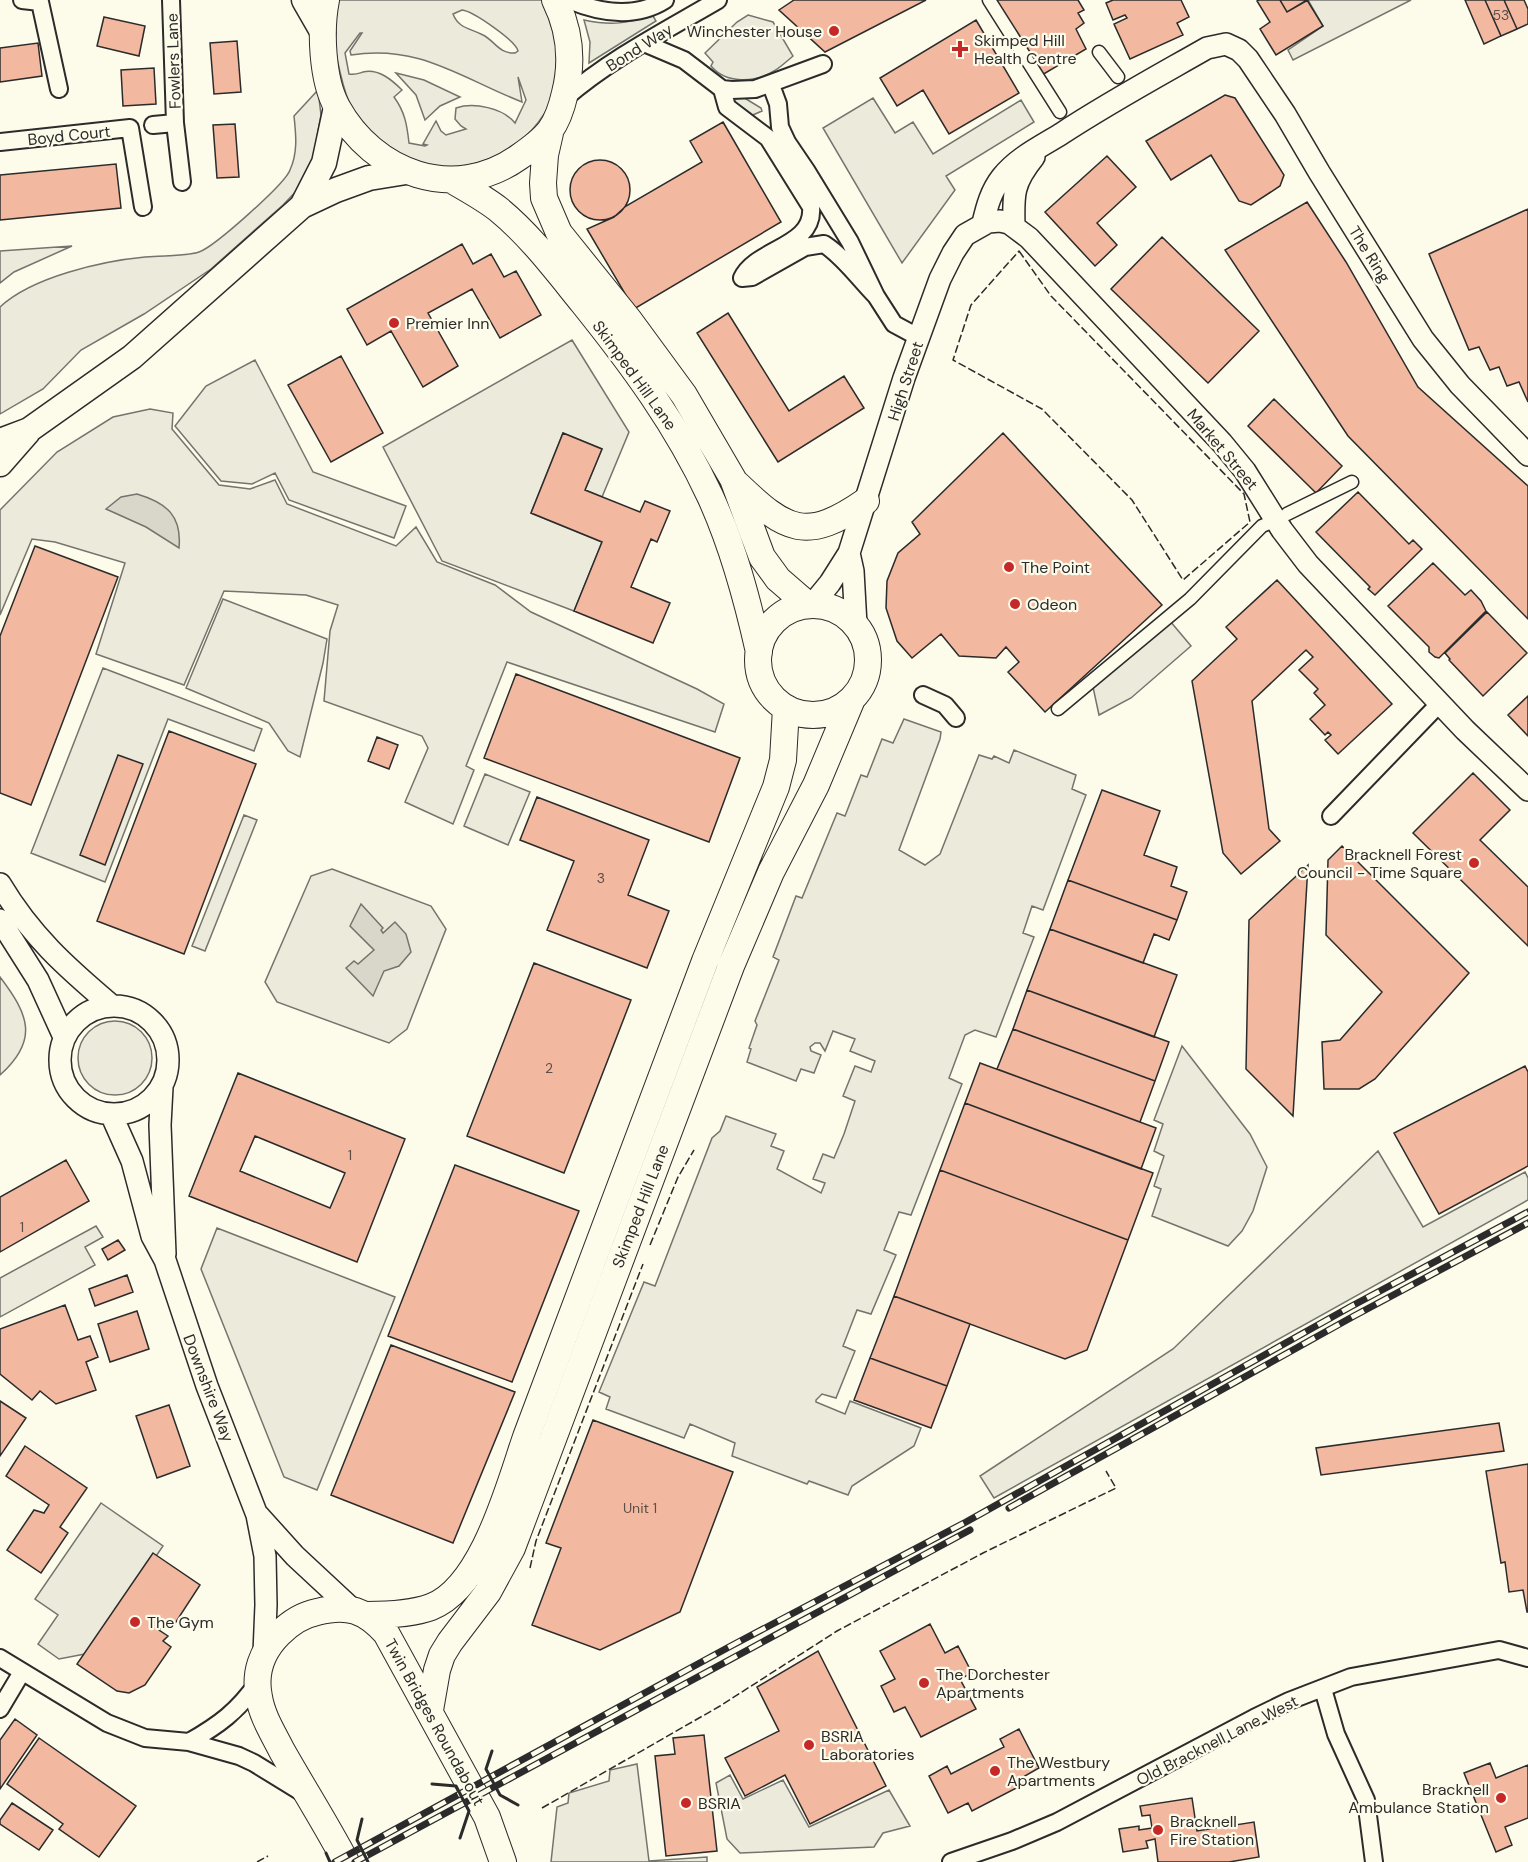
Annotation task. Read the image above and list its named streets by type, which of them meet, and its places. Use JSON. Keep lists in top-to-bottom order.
{
  "streets": {
    "main road": ["Skimped Hill Lane", "Twin Bridges Roundabout"],
    "street": [
      "Bond Way",
      "Fowlers Lane",
      "Boyd Court",
      "The Ring",
      "High Street",
      "Market Street",
      "Downshire Way",
      "Old Bracknell Lane West"
    ]
  },
  "crossings": [
    ["Bond Way", "Skimped Hill Lane"],
    ["Skimped Hill Lane", "High Street"],
    ["Skimped Hill Lane", "Downshire Way"],
    ["Skimped Hill Lane", "Twin Bridges Roundabout"],
    ["Downshire Way", "Twin Bridges Roundabout"]
  ],
  "places": {
    "other": [
      "Winchester House",
      "Premier Inn",
      "The Point",
      "Odeon",
      "Bracknell Forest Council - Time Square",
      "The Gym",
      "The Dorchester Apartments",
      "BSRIA Laboratories",
      "The Westbury Apartments",
      "Bracknell Ambulance Station",
      "BSRIA",
      "Bracknell Fire Station"
    ],
    "health": ["Skimped Hill Health Centre"]
  },
  "house_numbers": [
    "53",
    "3",
    "2",
    "1",
    "1",
    "Unit 1"
  ]
}
